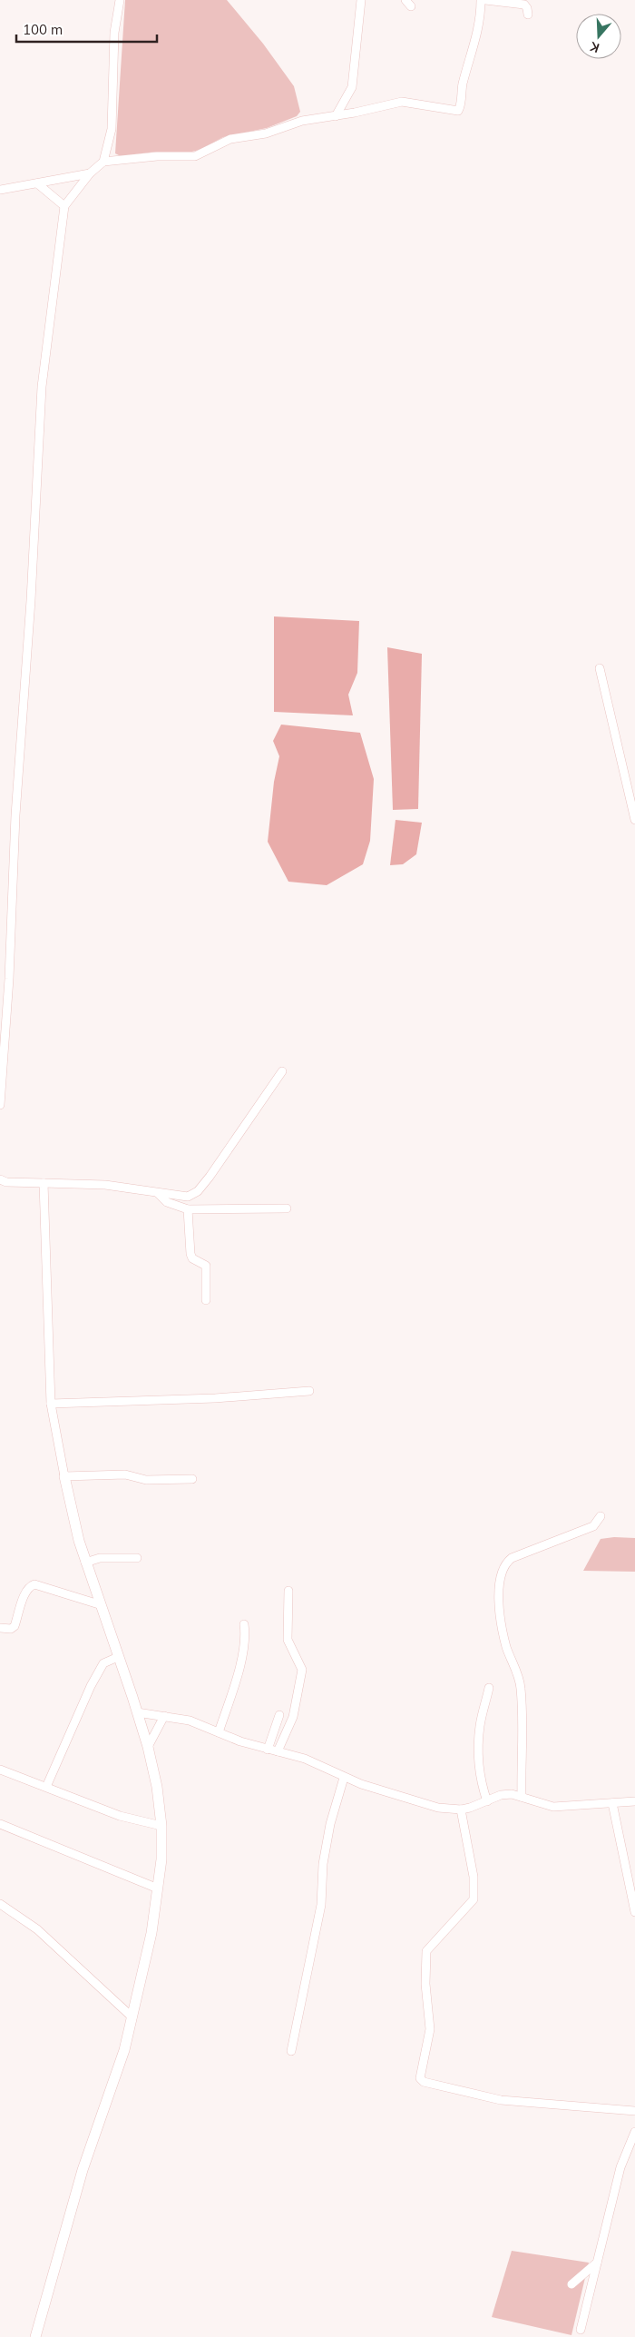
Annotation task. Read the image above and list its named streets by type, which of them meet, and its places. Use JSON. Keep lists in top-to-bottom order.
{
  "scale_bar": "100 m",
  "north": "bottom"
}
